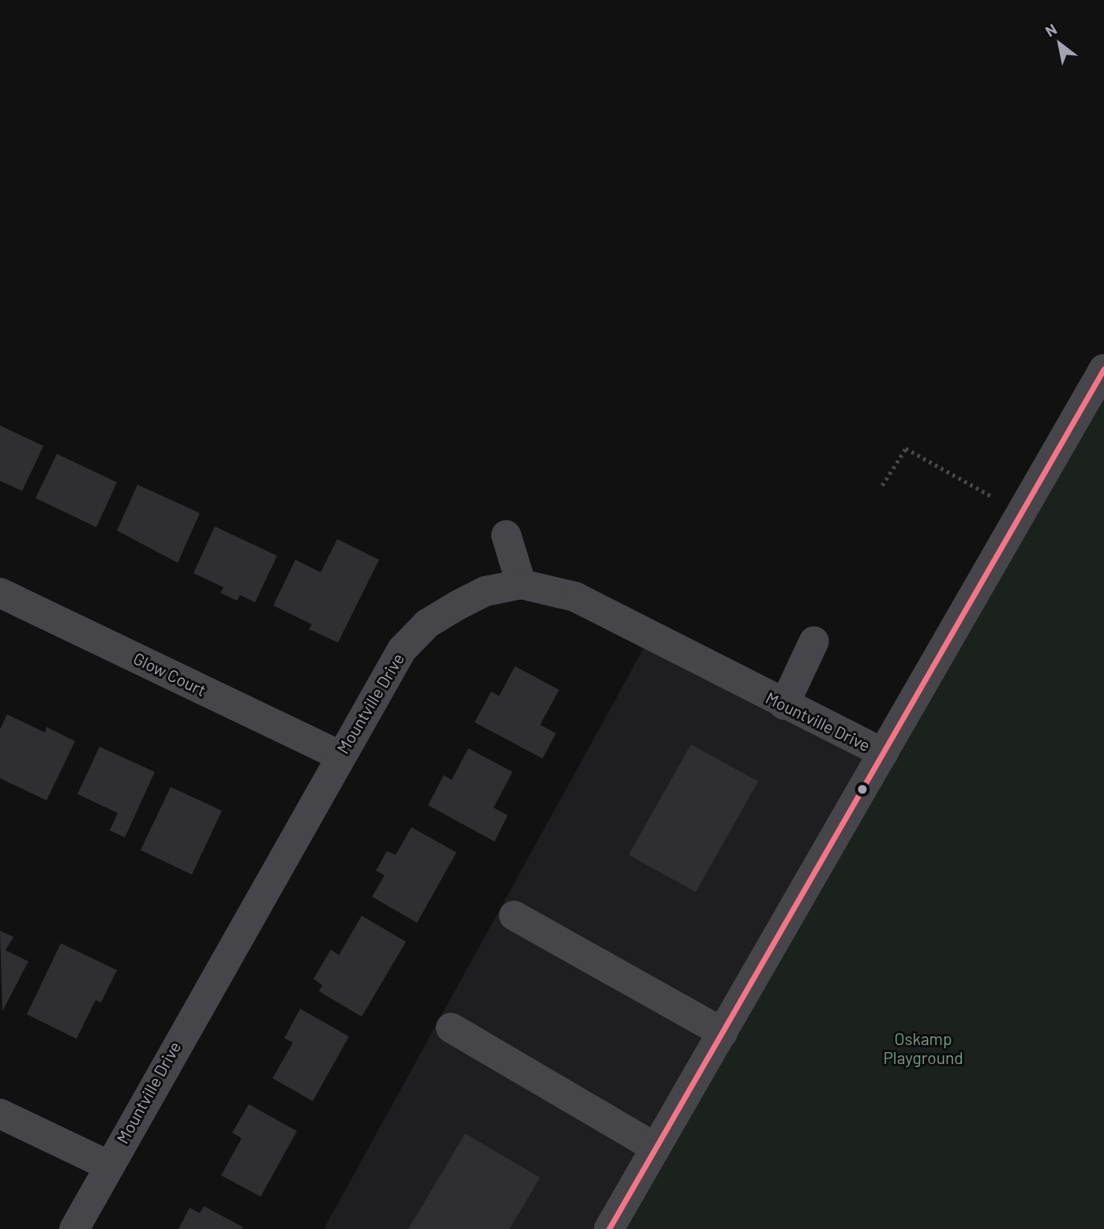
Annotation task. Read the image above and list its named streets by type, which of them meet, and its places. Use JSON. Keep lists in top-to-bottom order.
{
  "streets": {
    "street": ["Glow Court", "Mountville Drive"]
  },
  "crossings": [
    ["Glow Court", "Mountville Drive"]
  ],
  "parks": ["Oskamp Playground"],
  "north": "top left"
}
